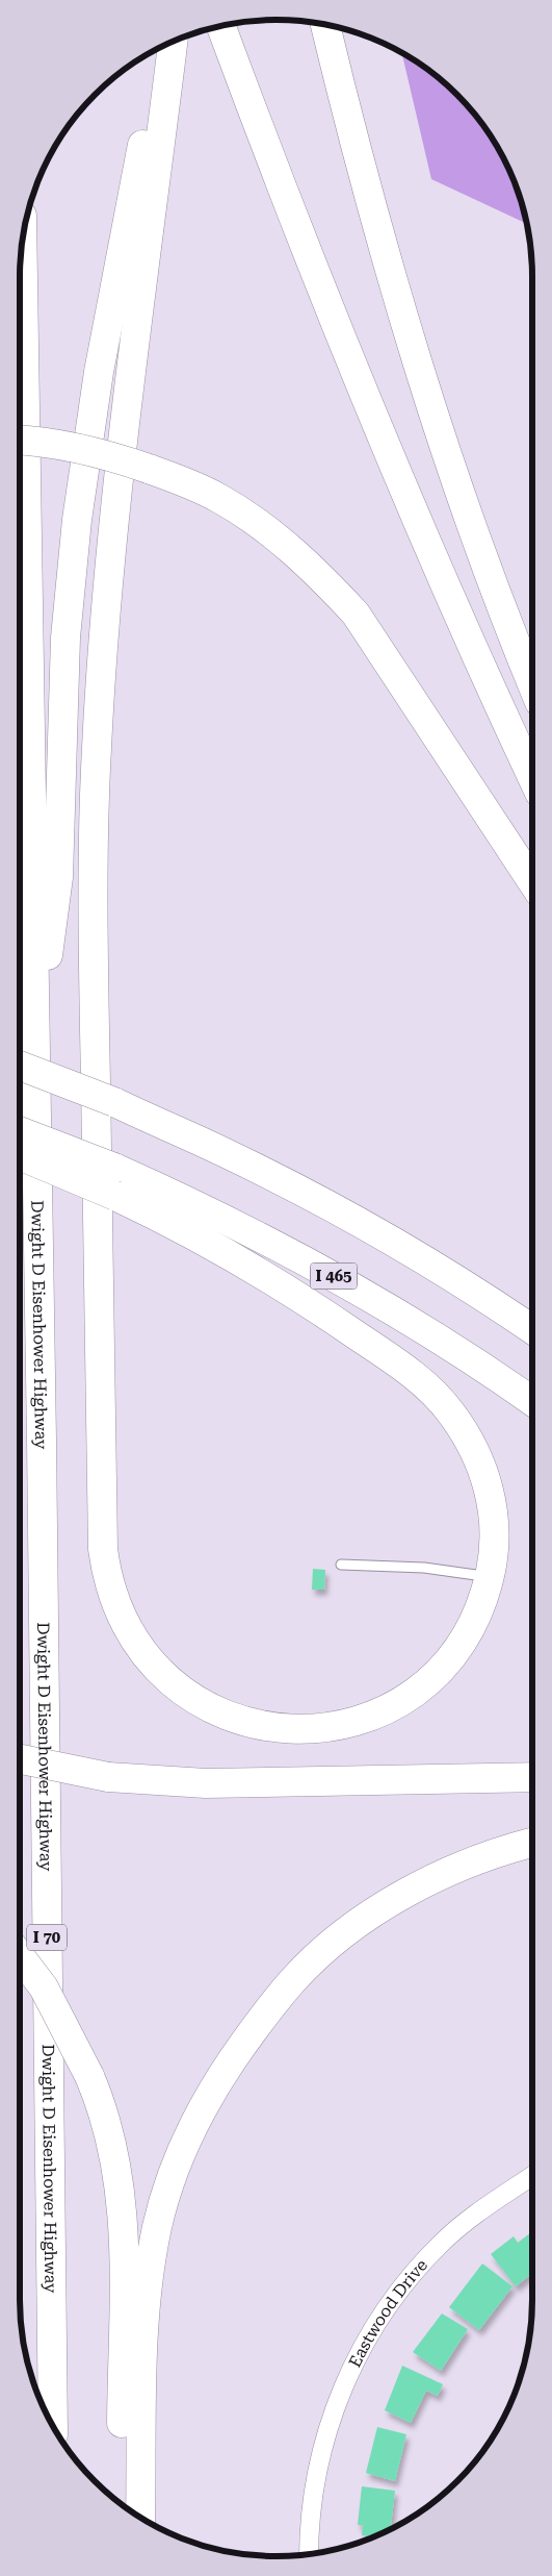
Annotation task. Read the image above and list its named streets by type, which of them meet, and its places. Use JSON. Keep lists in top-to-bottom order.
{
  "streets": {
    "highway": ["I 465", "Dwight D Eisenhower Highway", "I 70"],
    "street": ["Eastwood Drive"]
  }
}
